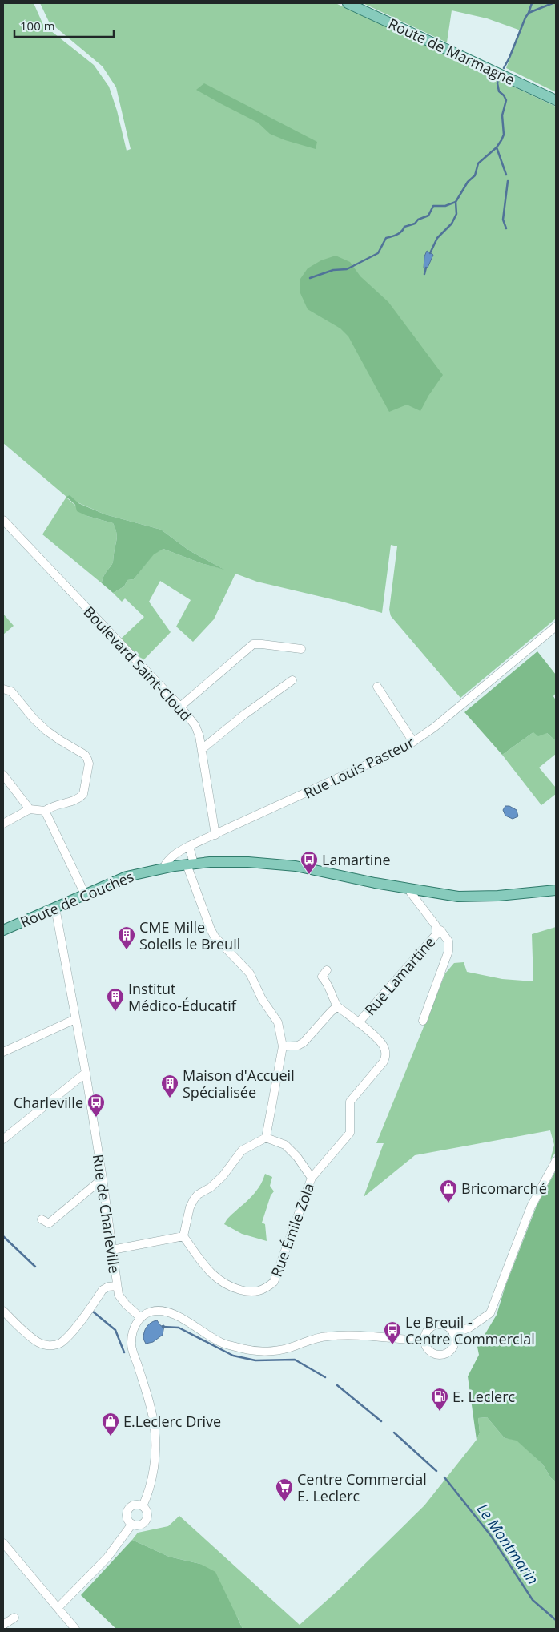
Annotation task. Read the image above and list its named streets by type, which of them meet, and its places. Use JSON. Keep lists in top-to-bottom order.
{
  "streets": {
    "main road": ["Route de Marmagne", "Route de Couches"],
    "street": [
      "Boulevard Saint-Cloud",
      "Rue Louis Pasteur",
      "Rue Lamartine",
      "Rue de Charleville",
      "Rue Émile Zola"
    ]
  },
  "crossings": [
    ["Boulevard Saint-Cloud", "Rue Louis Pasteur"],
    ["Rue Louis Pasteur", "Route de Couches"],
    ["Route de Couches", "Rue Lamartine"],
    ["Route de Couches", "Rue de Charleville"],
    ["Rue Lamartine", "Rue Émile Zola"]
  ],
  "water": ["Le Montmarin"],
  "places": {
    "bus stop": ["Lamartine", "Charleville", "Le Breuil - Centre Commercial"],
    "building": ["CME Mille Soleils le Breuil", "Institut Médico-Éducatif", "Maison d'Accueil Spécialisée"],
    "shop": ["Bricomarché", "E.Leclerc Drive"],
    "fuel station": ["E. Leclerc"],
    "supermarket": ["Centre Commercial E. Leclerc"]
  },
  "scale_bar": "100 m"
}
